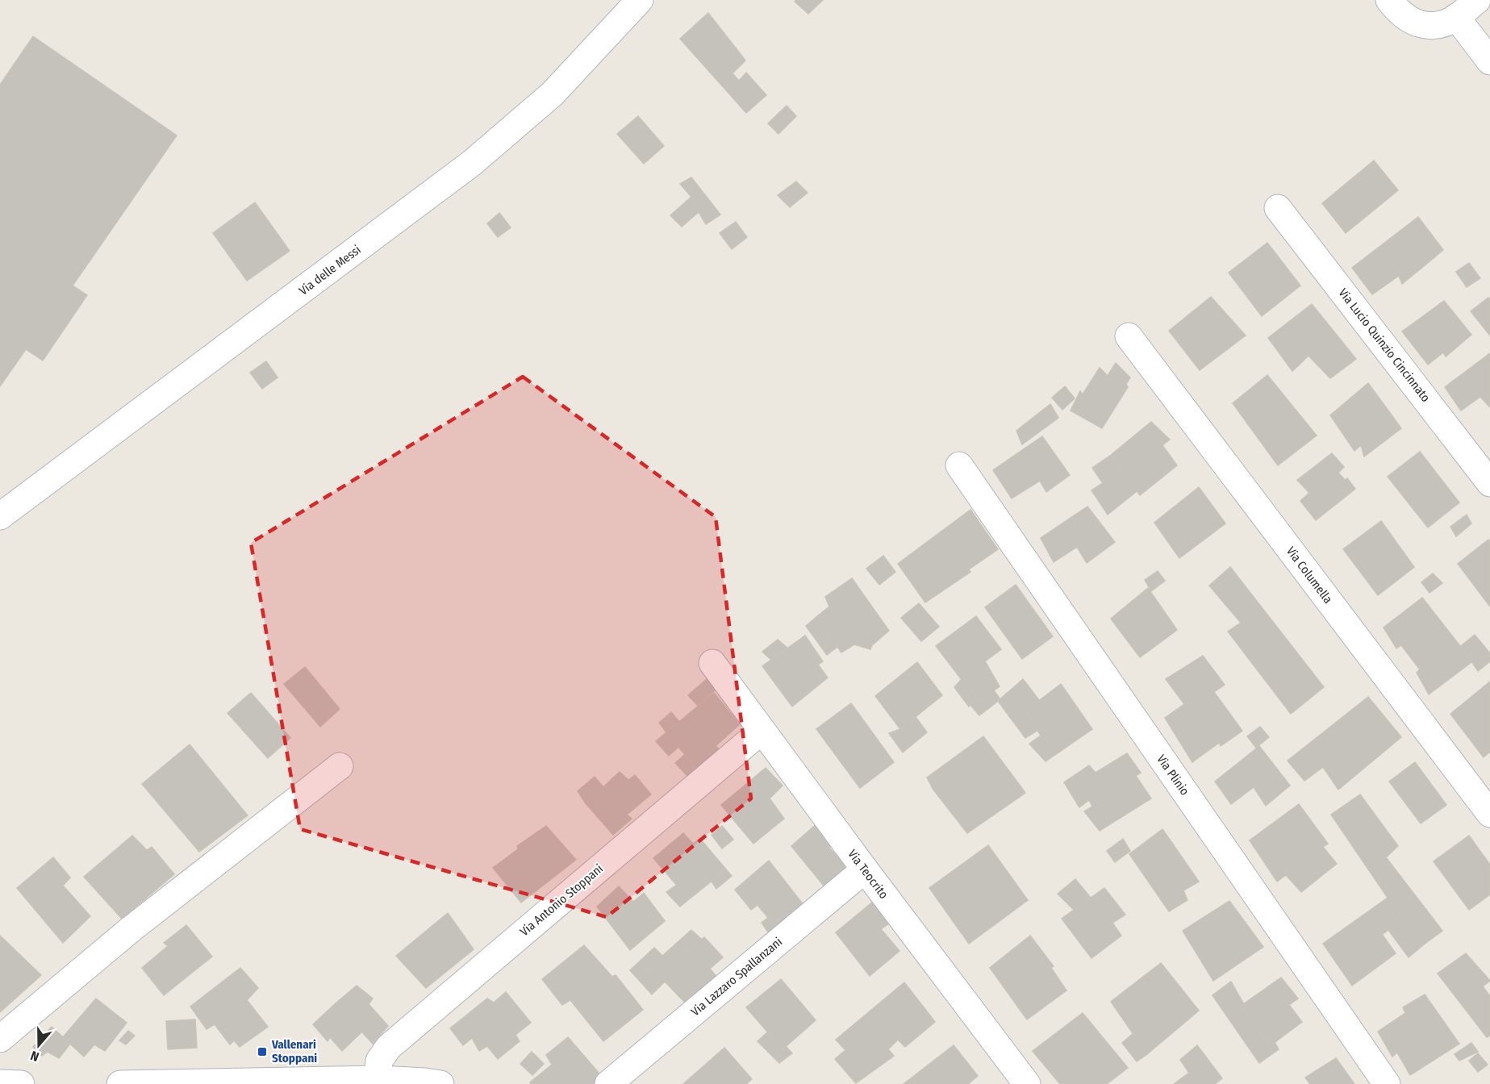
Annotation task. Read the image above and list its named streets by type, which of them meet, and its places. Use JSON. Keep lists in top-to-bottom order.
{
  "streets": {
    "street": [
      "Via delle Messi",
      "Via Lucio Quinzio Cincinnato",
      "Via Columella",
      "Via Plinio",
      "Via Teocrito",
      "Via Antonio Stoppani",
      "Via Lazzaro Spallanzani"
    ]
  },
  "crossings": [
    ["Via Teocrito", "Via Antonio Stoppani"],
    ["Via Teocrito", "Via Lazzaro Spallanzani"]
  ],
  "places": {
    "transit": ["Vallenari Stoppani"]
  },
  "north": "bottom"
}
